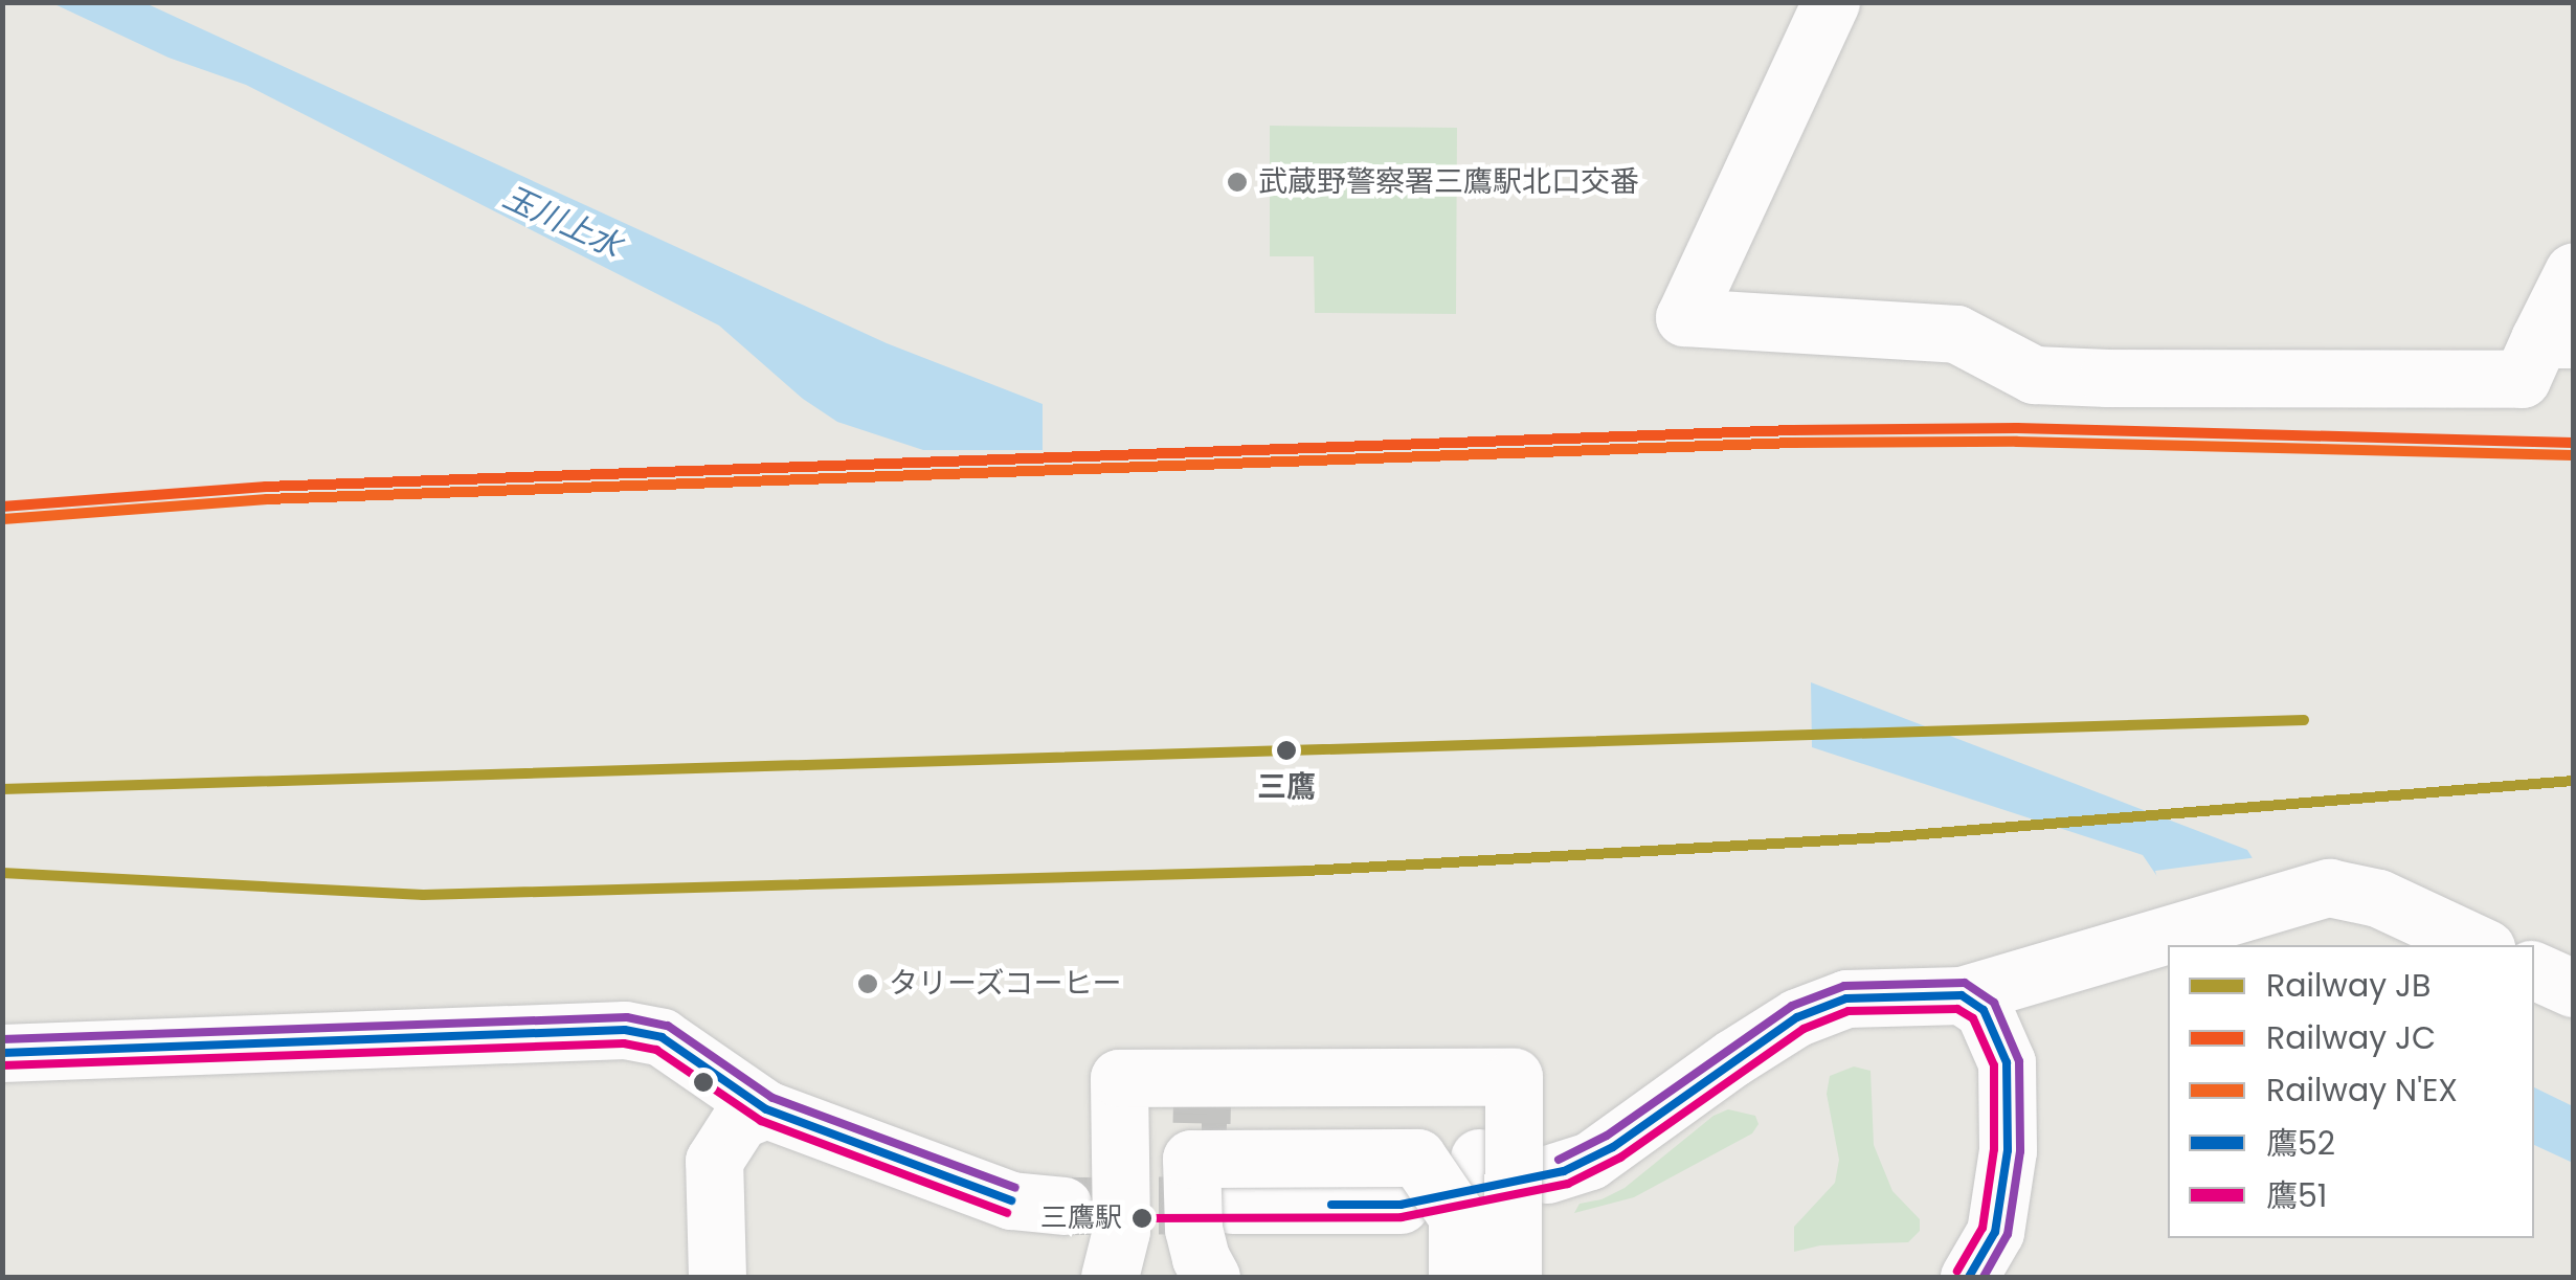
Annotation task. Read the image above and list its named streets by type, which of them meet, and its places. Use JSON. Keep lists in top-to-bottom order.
{
  "water": ["玉川上水"],
  "places": [
    "武蔵野警察署三鷹駅北口交番",
    "三鷹",
    "タリーズコーヒー",
    "三鷹駅"
  ],
  "lines": [
    "rail line JC",
    "rail line N'EX",
    "rail line JB",
    "transit line 鷹52",
    "transit line 鷹51"
  ],
  "legend": [
    "Railway JB",
    "Railway JC",
    "Railway N'EX",
    "鷹52",
    "鷹51"
  ]
}
